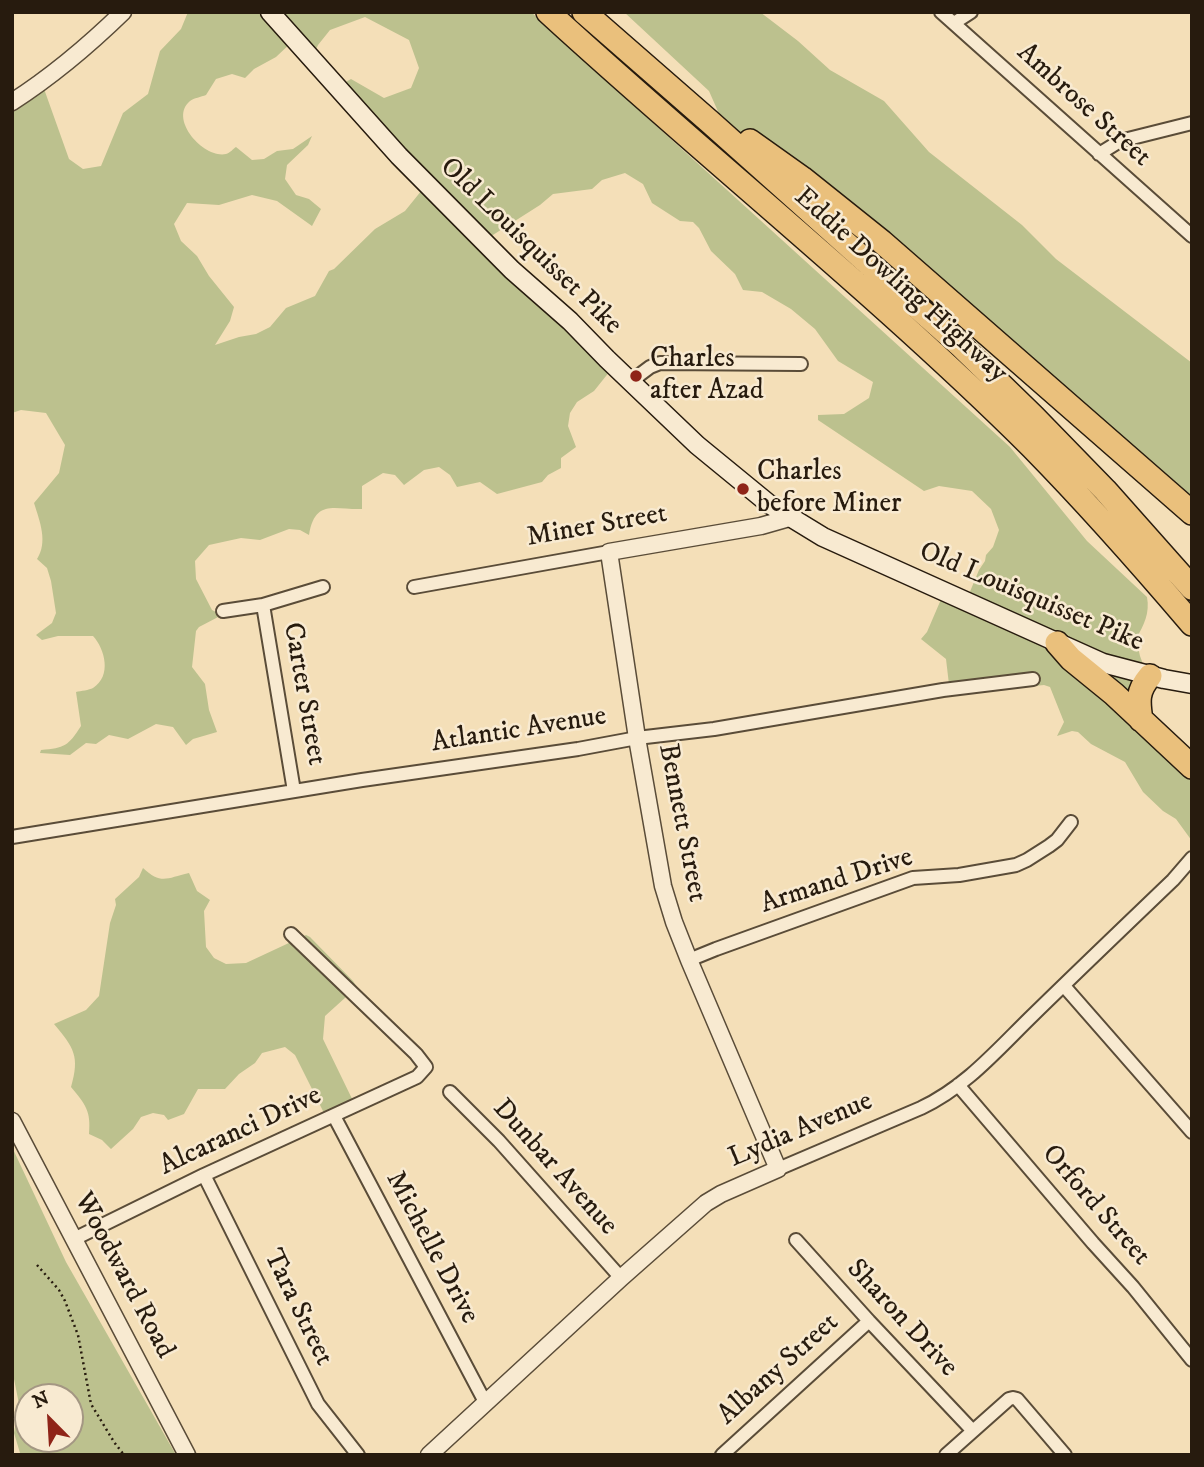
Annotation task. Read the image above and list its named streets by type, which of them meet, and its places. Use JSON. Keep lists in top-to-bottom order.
{
  "streets": {
    "highway": ["Eddie Dowling Highway"],
    "main road": ["Old Louisquisset Pike"],
    "street": [
      "Ambrose Street",
      "Miner Street",
      "Carter Street",
      "Atlantic Avenue",
      "Bennett Street",
      "Armand Drive",
      "Lydia Avenue",
      "Alcaranci Drive",
      "Dunbar Avenue",
      "Orford Street",
      "Michelle Drive",
      "Woodward Road",
      "Tara Street",
      "Sharon Drive",
      "Albany Street"
    ]
  },
  "crossings": [
    ["Old Louisquisset Pike", "Miner Street"],
    ["Miner Street", "Bennett Street"],
    ["Carter Street", "Atlantic Avenue"],
    ["Atlantic Avenue", "Bennett Street"],
    ["Bennett Street", "Armand Drive"],
    ["Bennett Street", "Lydia Avenue"],
    ["Lydia Avenue", "Dunbar Avenue"],
    ["Lydia Avenue", "Orford Street"],
    ["Lydia Avenue", "Michelle Drive"],
    ["Alcaranci Drive", "Michelle Drive"],
    ["Alcaranci Drive", "Woodward Road"],
    ["Alcaranci Drive", "Tara Street"],
    ["Sharon Drive", "Albany Street"]
  ],
  "places": ["Charles after Azad", "Charles before Miner"],
  "north": "top left"
}
